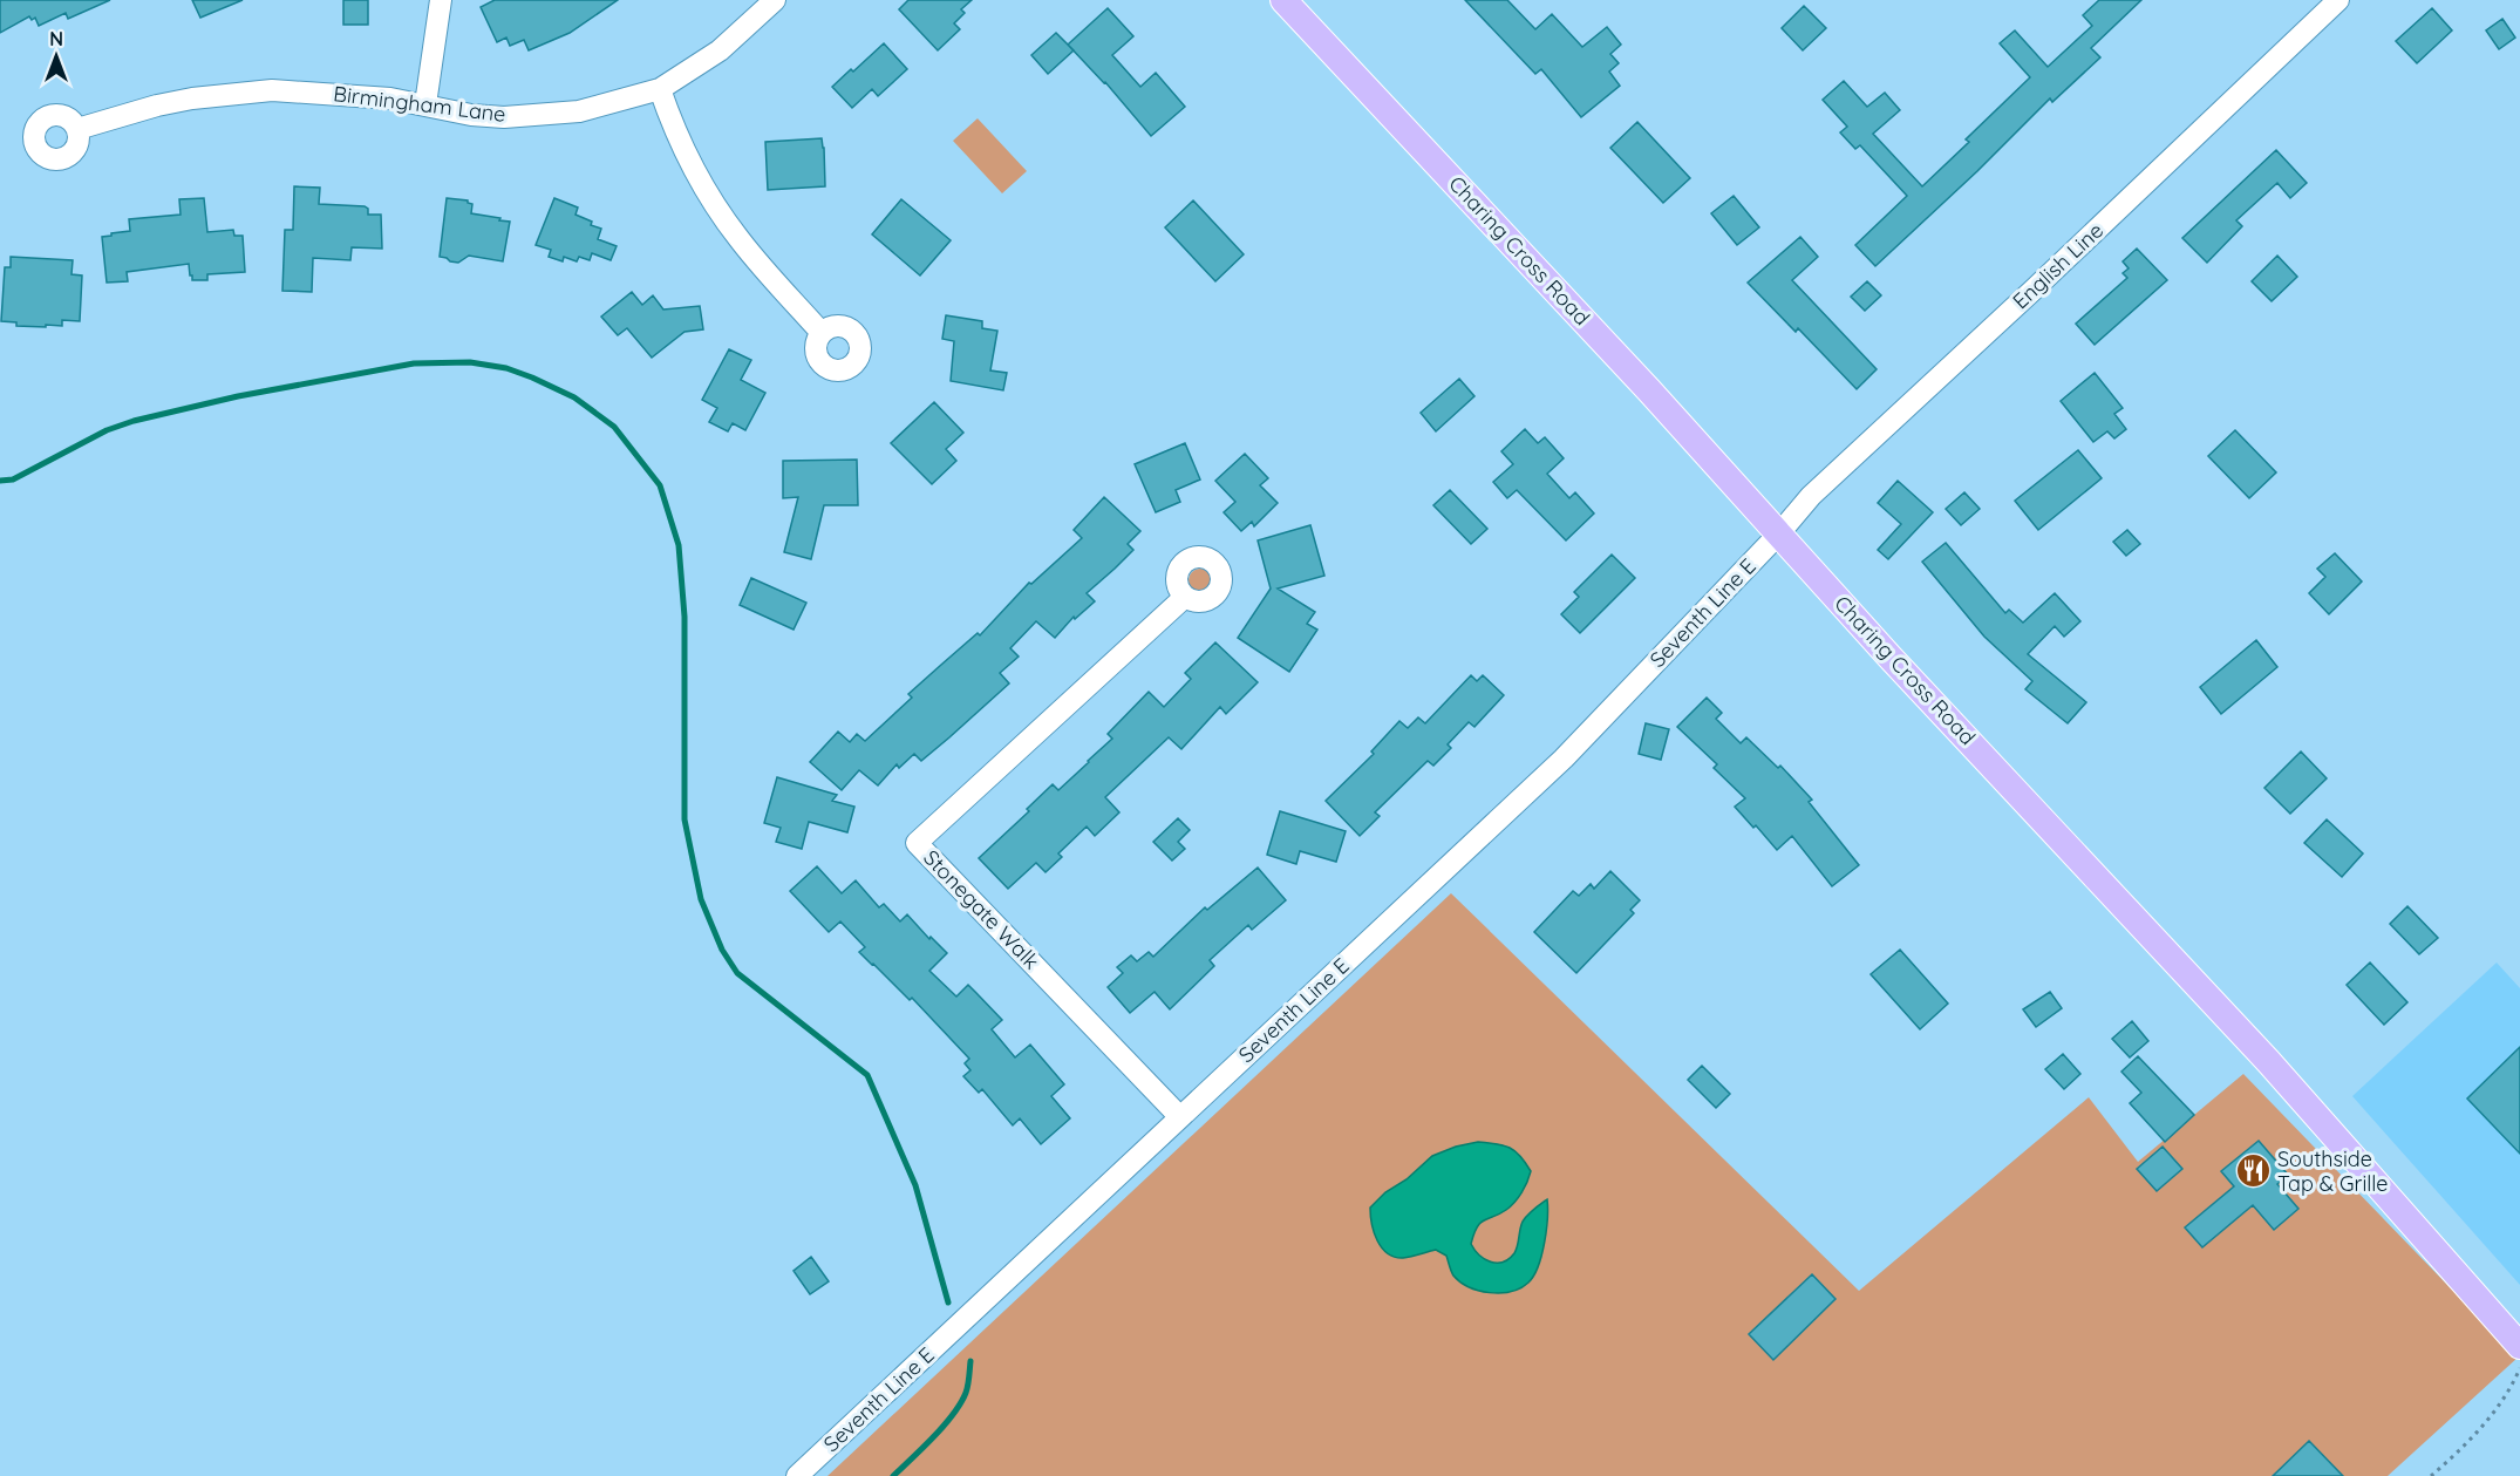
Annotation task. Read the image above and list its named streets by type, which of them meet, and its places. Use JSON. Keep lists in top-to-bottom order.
{
  "streets": {
    "main road": ["Charing Cross Road"],
    "street": [
      "Birmingham Lane",
      "English Line",
      "Seventh Line E",
      "Stonegate Walk"
    ]
  },
  "crossings": [
    ["Charing Cross Road", "English Line"],
    ["Charing Cross Road", "Seventh Line E"],
    ["English Line", "Seventh Line E"],
    ["Seventh Line E", "Stonegate Walk"]
  ],
  "places": {
    "restaurant": ["Southside Tap & Grille"]
  },
  "north": "top"
}
